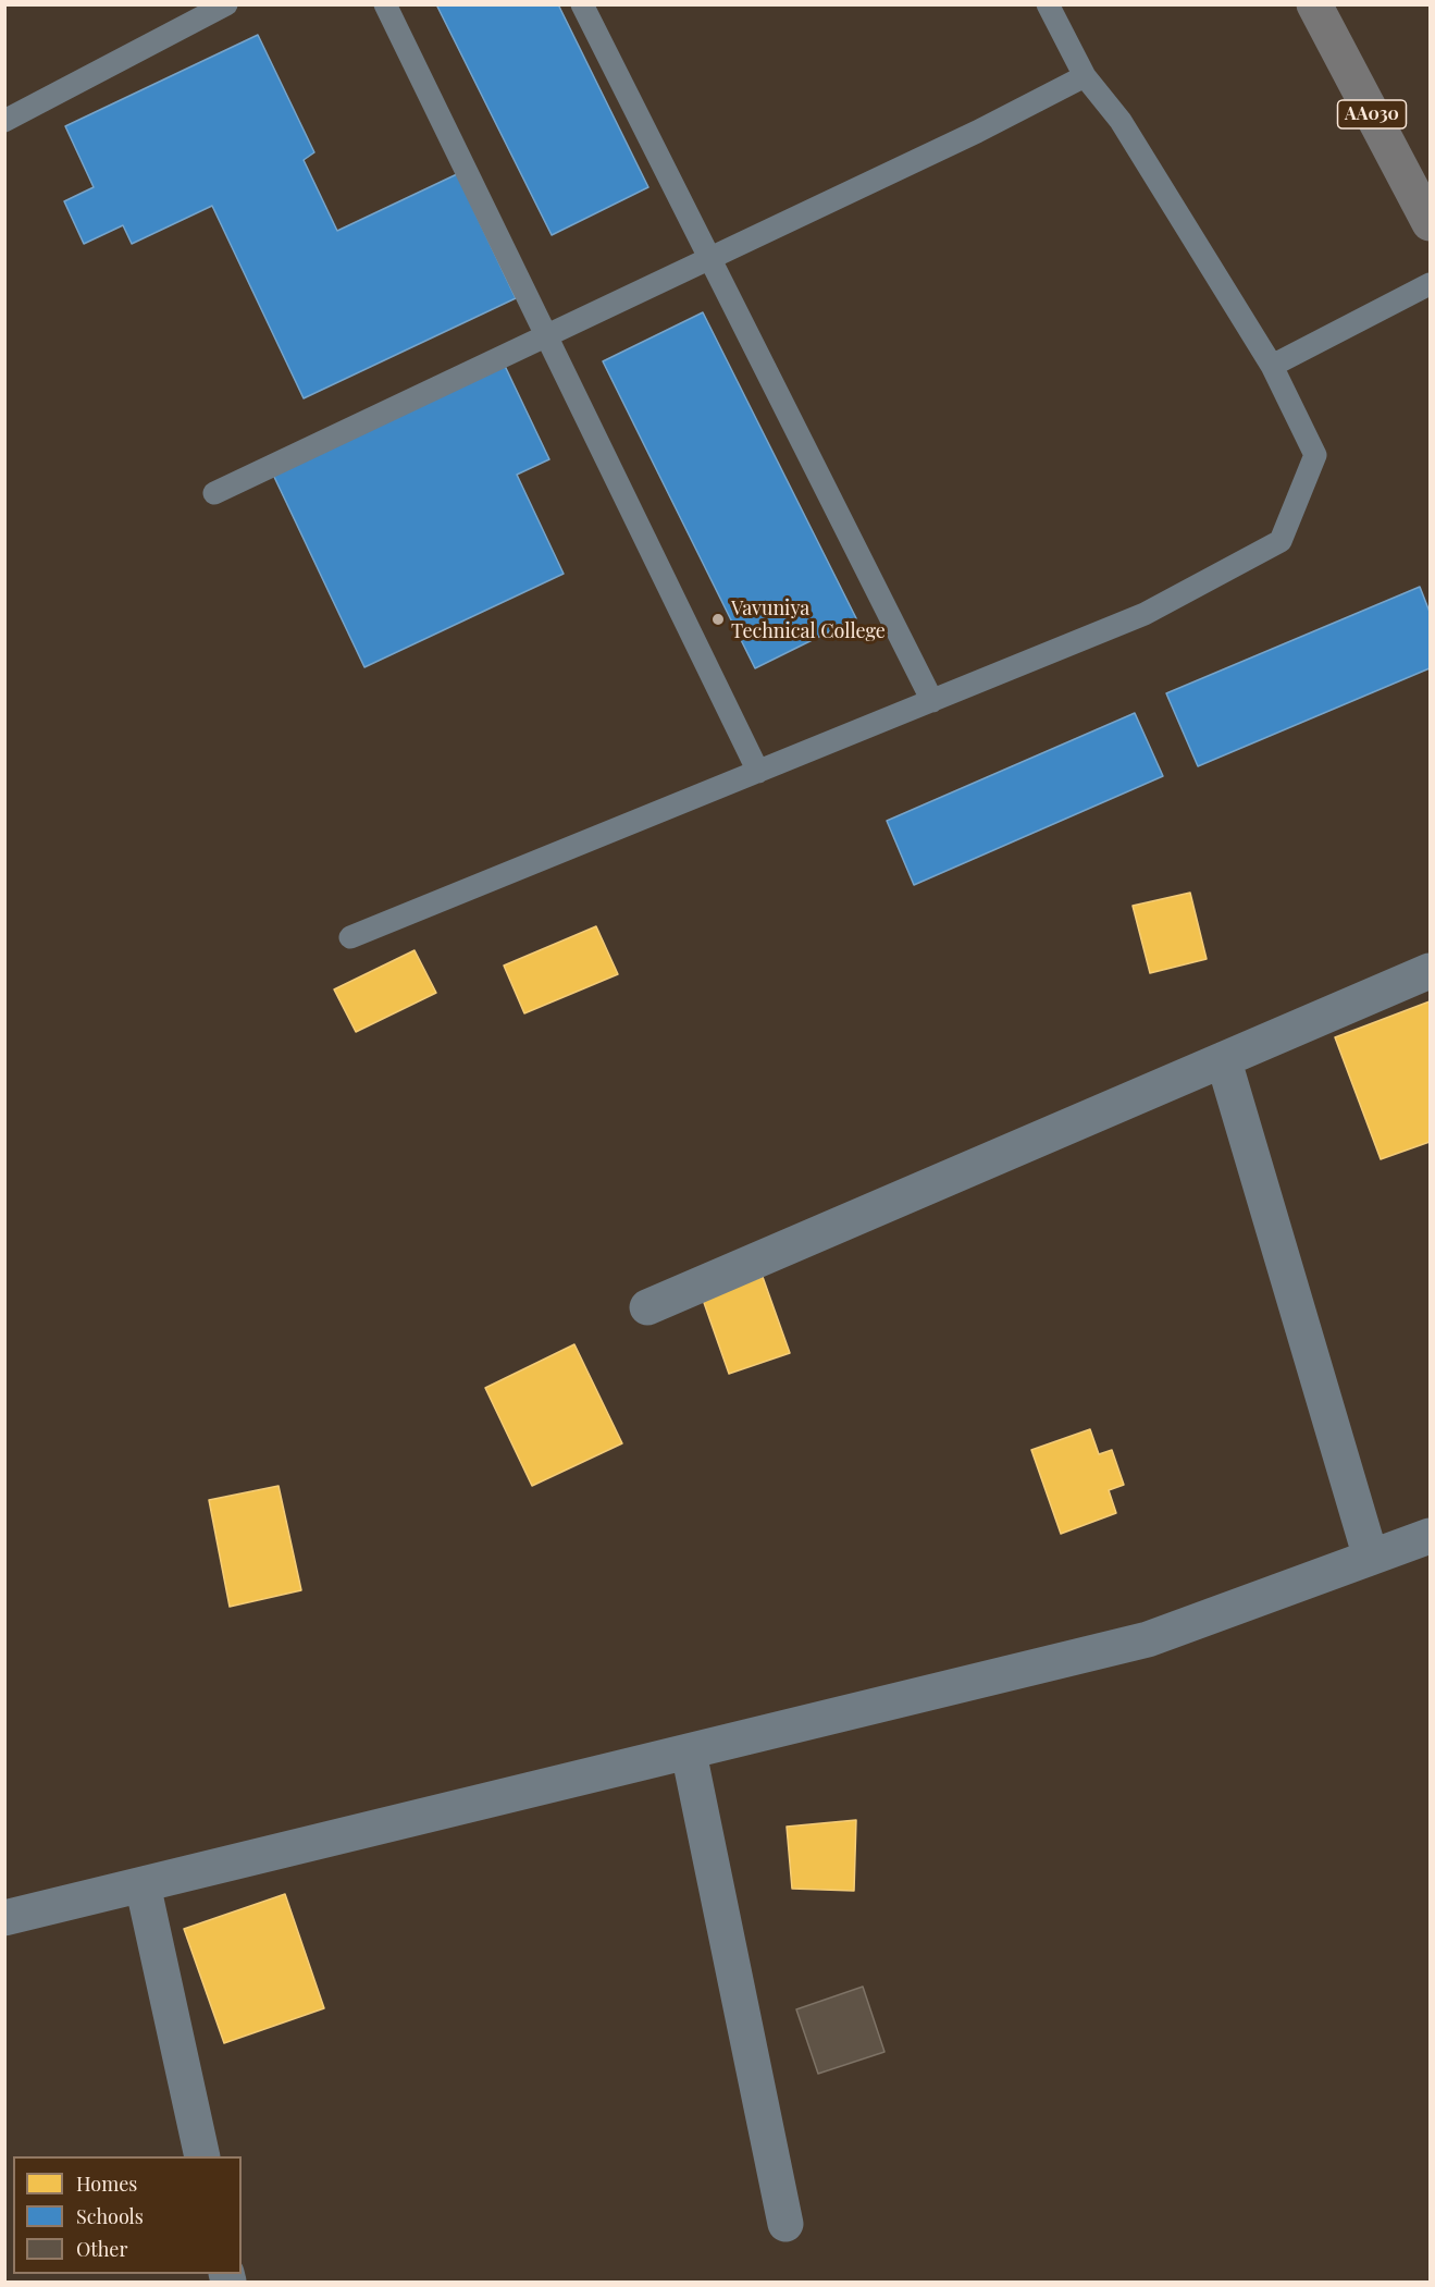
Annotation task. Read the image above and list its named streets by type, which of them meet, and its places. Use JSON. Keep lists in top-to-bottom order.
{
  "streets": {
    "highway": ["AA030"]
  },
  "places": ["Vavuniya Technical College"],
  "legend": ["Homes", "Schools", "Other"]
}
